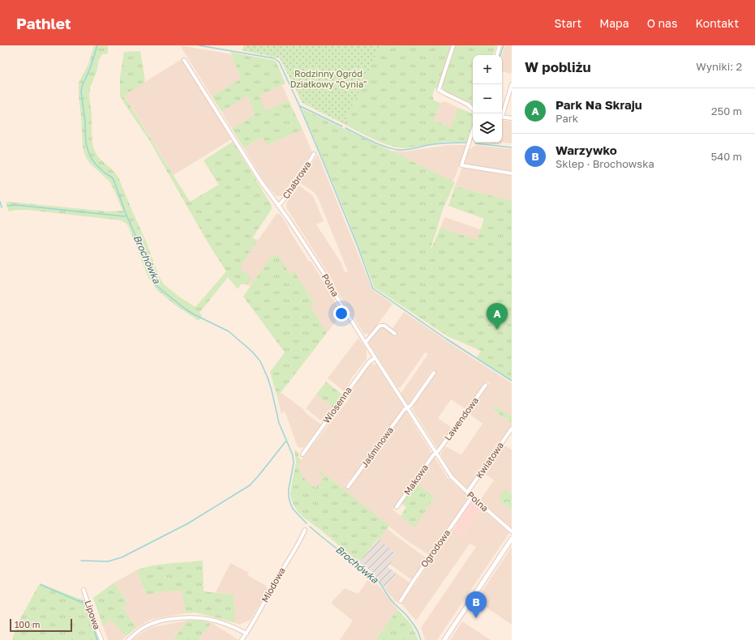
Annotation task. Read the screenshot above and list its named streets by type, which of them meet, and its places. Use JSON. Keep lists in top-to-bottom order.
{
  "streets": {
    "street": [
      "Chabrowa",
      "Polna",
      "Wiosenna",
      "Lawendowa",
      "Jaśminowa",
      "Kwiatowa",
      "Makowa",
      "Ogrodowa",
      "Miodowa",
      "Lipowa"
    ]
  },
  "crossings": [
    ["Chabrowa", "Polna"],
    ["Polna", "Wiosenna"],
    ["Polna", "Lawendowa"],
    ["Polna", "Jaśminowa"],
    ["Polna", "Kwiatowa"],
    ["Polna", "Makowa"],
    ["Polna", "Ogrodowa"],
    ["Lawendowa", "Makowa"]
  ],
  "water": ["Brochówka"],
  "parks": ["Rodzinny Ogród Działkowy \"Cynia\""],
  "scale_bar": "100 m",
  "page": {
    "header": "Pathlet",
    "nav": [
      "Start",
      "Mapa",
      "O nas",
      "Kontakt"
    ],
    "heading": ["W pobliżu", "Wyniki: 2"],
    "map_buttons": ["+", "−"],
    "list": [
      {
        "mark": "A",
        "name": "Park Na Skraju",
        "note": "Park",
        "value": "250 m"
      },
      {
        "mark": "B",
        "name": "Warzywko",
        "note": "Sklep · Brochowska",
        "value": "540 m"
      }
    ],
    "pins": ["A", "B"],
    "scale": "100 m"
  }
}
